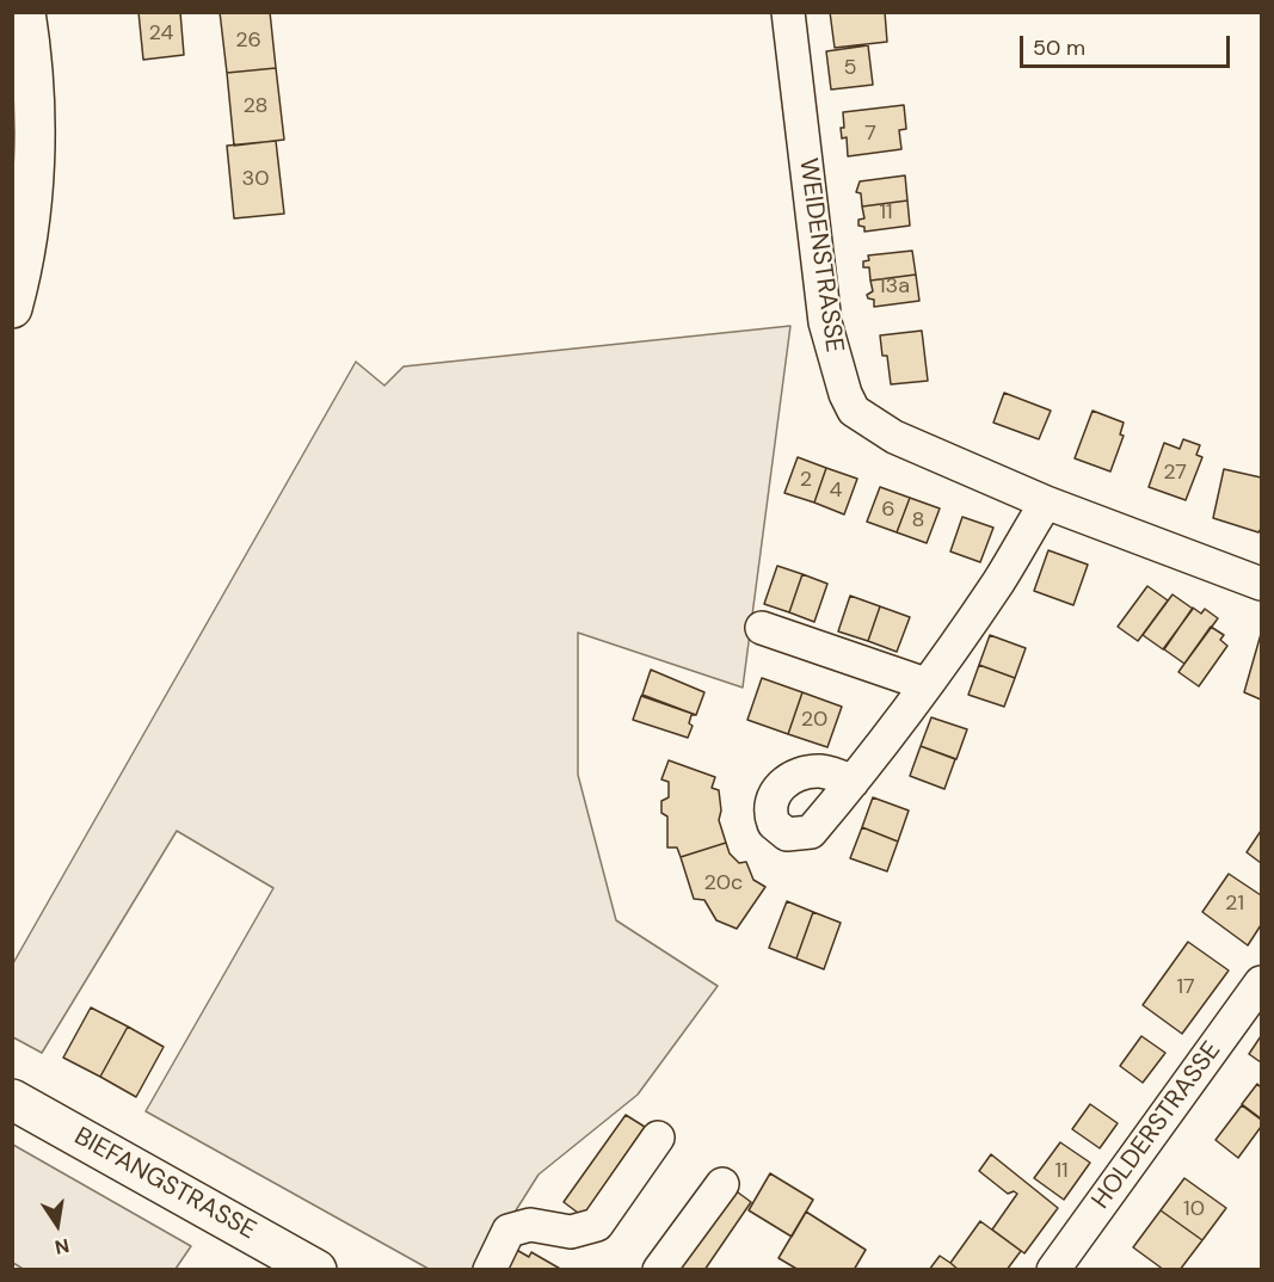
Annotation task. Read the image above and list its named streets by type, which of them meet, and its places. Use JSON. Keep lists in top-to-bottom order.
{
  "streets": {
    "main road": ["BIEFANGSTRASSE"],
    "street": ["WEIDENSTRASSE", "HOLDERSTRASSE"]
  },
  "house_numbers": [
    "24",
    "26",
    "5",
    "28",
    "7",
    "30",
    "11",
    "13a",
    "27",
    "2",
    "4",
    "6",
    "8",
    "20",
    "20c",
    "21",
    "17",
    "11",
    "10"
  ],
  "scale_bar": "50 m",
  "north": "bottom"
}
